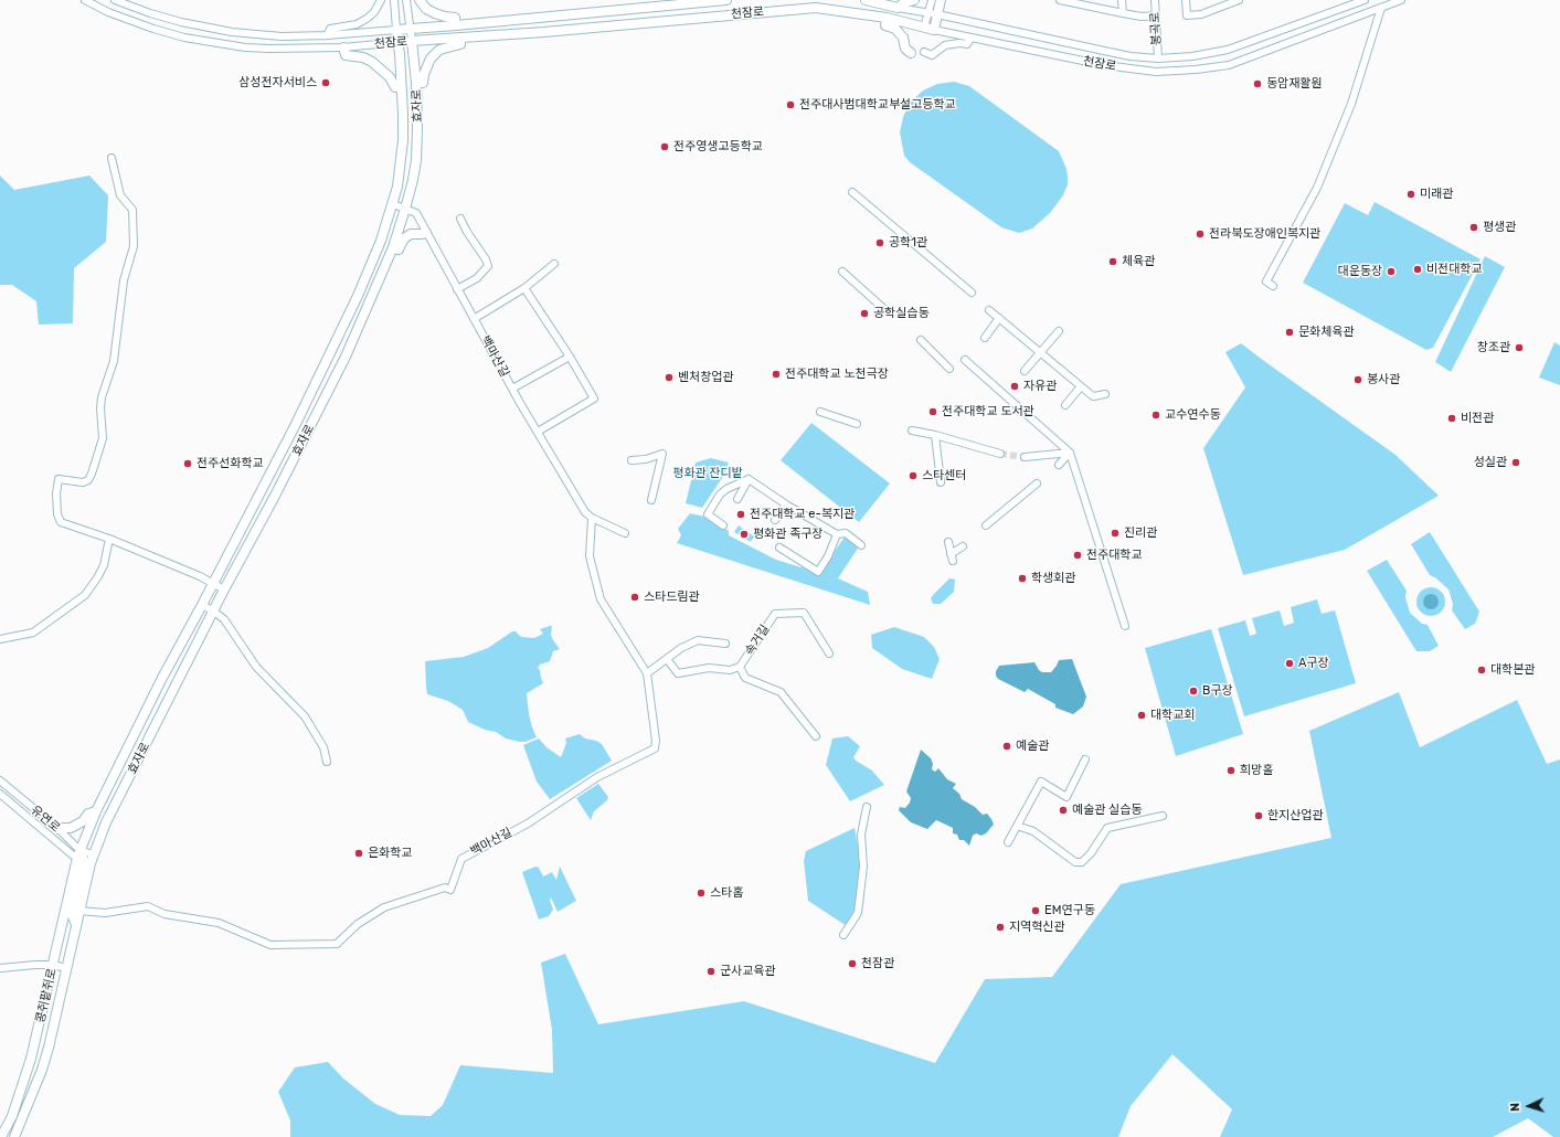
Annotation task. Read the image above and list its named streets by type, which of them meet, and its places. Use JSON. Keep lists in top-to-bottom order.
{
  "streets": {
    "main road": ["천잠로", "효자로", "콩쥐팥쥐로"],
    "street": [
      "봉곡로",
      "백마산길",
      "속거길",
      "유연로"
    ]
  },
  "crossings": [
    ["천잠로", "봉곡로"],
    ["천잠로", "효자로"],
    ["효자로", "백마산길"],
    ["효자로", "유연로"],
    ["효자로", "콩쥐팥쥐로"],
    ["백마산길", "속거길"],
    ["백마산길", "콩쥐팥쥐로"],
    ["유연로", "콩쥐팥쥐로"]
  ],
  "parks": ["평화관 잔디밭"],
  "places": [
    "삼성전자서비스",
    "동암재활원",
    "전주대사범대학교부설고등학교",
    "전주영생고등학교",
    "미래관",
    "평생관",
    "전라북도장애인복지관",
    "공학1관",
    "체육관",
    "비전대학교",
    "대운동장",
    "공학실습동",
    "문화체육관",
    "창조관",
    "전주대학교 노천극장",
    "벤처창업관",
    "봉사관",
    "자유관",
    "전주대학교 도서관",
    "교수연수동",
    "비전관",
    "성실관",
    "전주선화학교",
    "스타센터",
    "전주대학교 e-복지관",
    "진리관",
    "평화관 족구장",
    "전주대학교",
    "학생회관",
    "스타드림관",
    "A구장",
    "대학본관",
    "B구장",
    "대학교회",
    "예술관",
    "희망홀",
    "예술관 실습동",
    "한지산업관",
    "은화학교",
    "스타홈",
    "EM연구동",
    "지역혁신관",
    "천잠관",
    "군사교육관"
  ],
  "north": "left"
}
